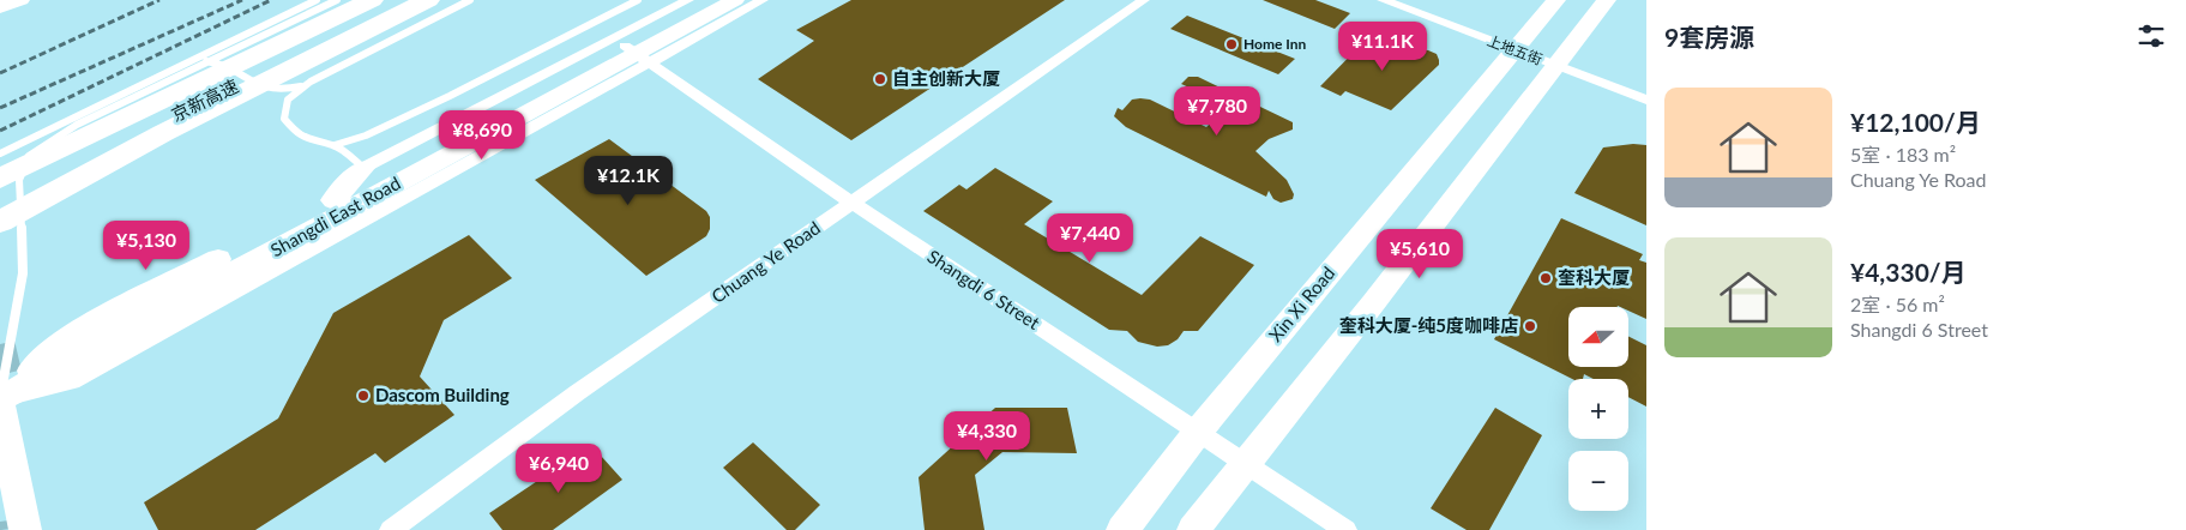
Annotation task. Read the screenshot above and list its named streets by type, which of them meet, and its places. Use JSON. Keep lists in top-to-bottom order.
{
  "streets": {
    "highway": ["京新高速"],
    "main road": ["Shangdi East Road", "Xin Xi Road"],
    "street": ["上地五街", "Chuang Ye Road", "Shangdi 6 Street"]
  },
  "crossings": [
    ["上地五街", "Xin Xi Road"],
    ["Shangdi East Road", "Shangdi 6 Street"],
    ["Chuang Ye Road", "Shangdi 6 Street"],
    ["Shangdi 6 Street", "Xin Xi Road"]
  ],
  "places": [
    "Home Inn",
    "自主创新大厦",
    "奎科大厦",
    "奎科大厦-纯5度咖啡店",
    "Dascom Building"
  ],
  "north": "left",
  "page": {
    "heading": "9套房源",
    "price": [
      "¥11.1K",
      "¥7,780",
      "¥8,690",
      "¥12.1K",
      "¥7,440",
      "¥5,130",
      "¥5,610",
      "¥4,330",
      "¥6,940"
    ],
    "list": [
      {
        "name": "¥12,100/月",
        "note": "5室 · 183 m² · Chuang Ye Road"
      },
      {
        "name": "¥4,330/月",
        "note": "2室 · 56 m² · Shangdi 6 Street"
      }
    ],
    "map_buttons": ["+", "−"]
  }
}
